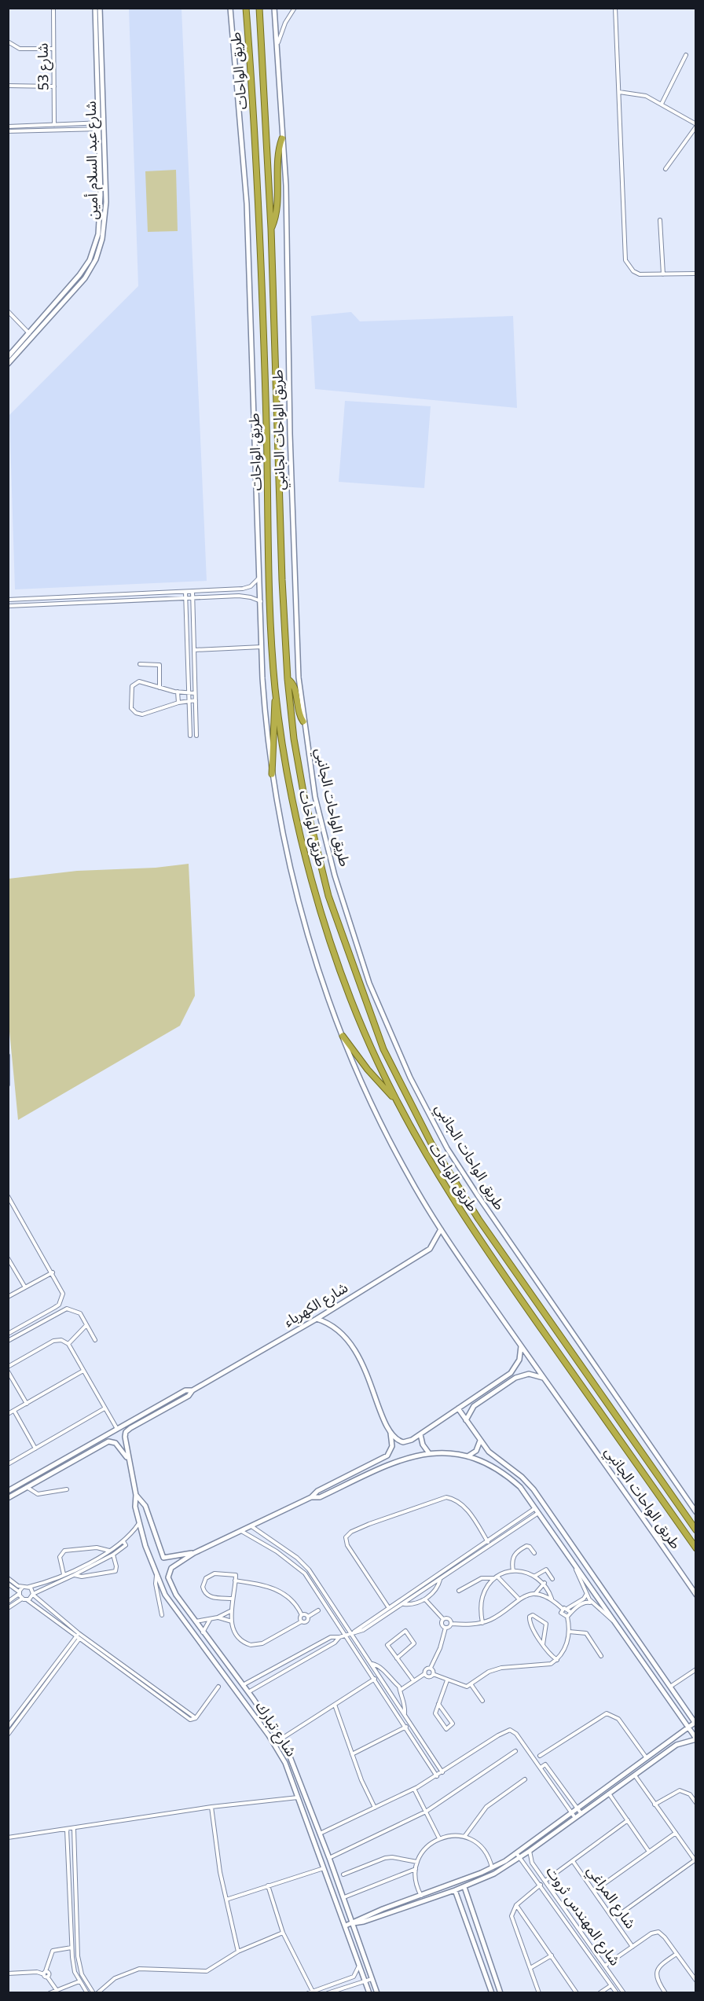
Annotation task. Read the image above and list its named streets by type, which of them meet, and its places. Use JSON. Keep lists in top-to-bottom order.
{
  "streets": {
    "highway": ["طريق الواحات"],
    "street": [
      "شارع 53",
      "شارع عبد السلام أمين",
      "طريق الواحات الجانبي",
      "شارع الكهرباء",
      "شارع تبارك",
      "شارع المراغي",
      "شارع المهندس ثروت"
    ]
  },
  "crossings": [
    ["طريق الواحات الجانبي", "شارع الكهرباء"],
    ["شارع الكهرباء", "شارع تبارك"]
  ]
}
